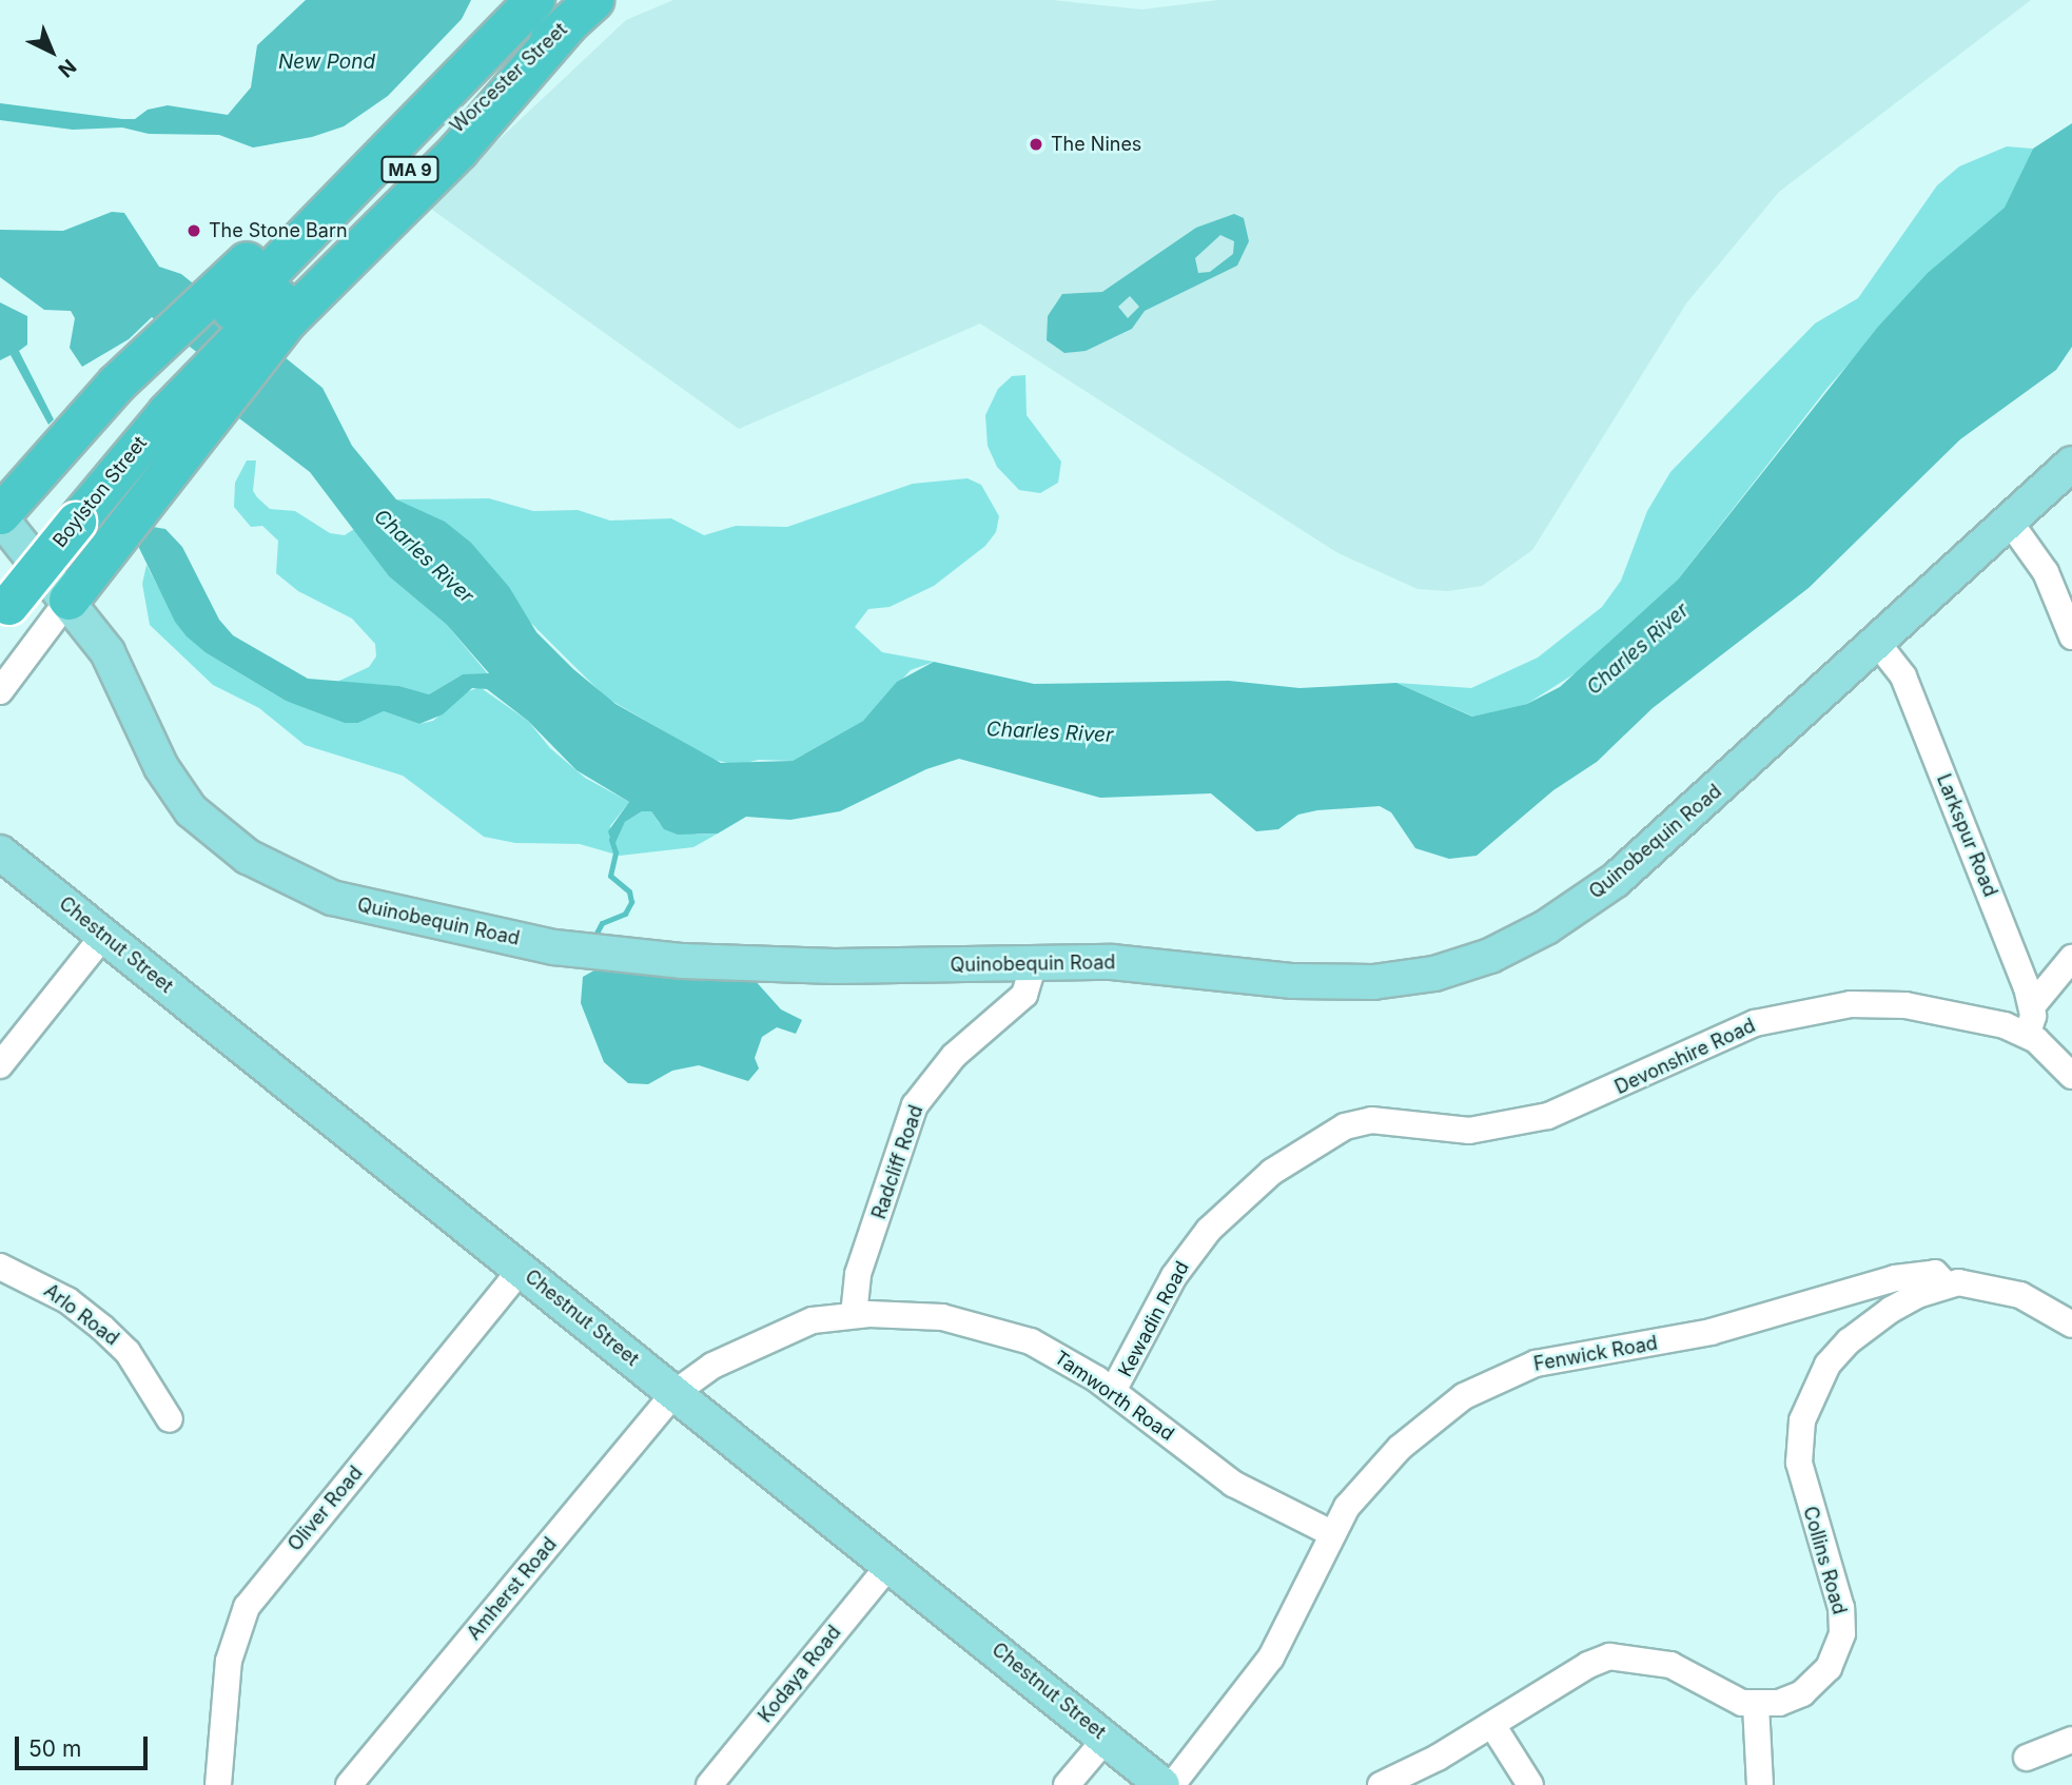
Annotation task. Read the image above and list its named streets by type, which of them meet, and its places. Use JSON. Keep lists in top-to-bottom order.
{
  "streets": {
    "highway": ["Worcester Street", "MA 9", "Boylston Street"],
    "main road": ["Quinobequin Road", "Chestnut Street"],
    "street": [
      "Larkspur Road",
      "Devonshire Road",
      "Radcliff Road",
      "Arlo Road",
      "Kewadin Road",
      "Fenwick Road",
      "Tamworth Road",
      "Oliver Road",
      "Collins Road",
      "Amherst Road",
      "Kodaya Road"
    ]
  },
  "crossings": [
    ["Worcester Street", "Boylston Street"],
    ["Larkspur Road", "Quinobequin Road"],
    ["Larkspur Road", "Devonshire Road"],
    ["Quinobequin Road", "Radcliff Road"],
    ["Chestnut Street", "Tamworth Road"],
    ["Chestnut Street", "Oliver Road"],
    ["Chestnut Street", "Amherst Road"],
    ["Chestnut Street", "Kodaya Road"],
    ["Devonshire Road", "Kewadin Road"],
    ["Radcliff Road", "Tamworth Road"],
    ["Kewadin Road", "Tamworth Road"],
    ["Fenwick Road", "Tamworth Road"],
    ["Fenwick Road", "Collins Road"],
    ["Tamworth Road", "Amherst Road"]
  ],
  "water": ["New Pond", "Charles River"],
  "places": ["The Nines", "The Stone Barn"],
  "scale_bar": "50 m",
  "north": "bottom right"
}
